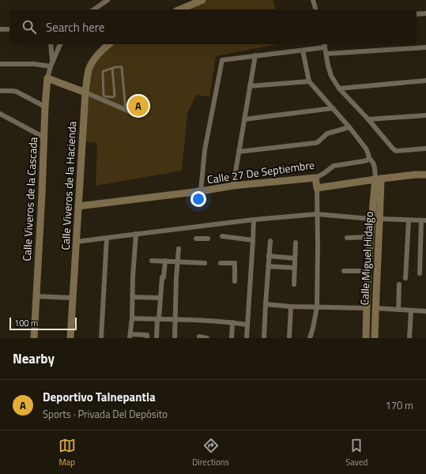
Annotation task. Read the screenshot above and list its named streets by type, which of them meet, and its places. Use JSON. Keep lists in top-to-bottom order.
{
  "streets": {
    "street": [
      "Calle 27 De Septiembre",
      "Calle Viveros de la Hacienda",
      "Calle Viveros de la Cascada",
      "Calle Miguel Hidalgo"
    ]
  },
  "crossings": [
    ["Calle 27 De Septiembre", "Calle Viveros de la Hacienda"]
  ],
  "scale_bar": "100 m",
  "page": {
    "search": "Search here",
    "pins": "A",
    "scale": "100 m",
    "heading": "Nearby",
    "list": [
      {
        "mark": "A",
        "name": "Deportivo Talnepantla",
        "note": "Sports · Privada Del Depósito",
        "value": "170 m"
      }
    ],
    "nav": ["Map", "Directions", "Saved"]
  }
}
